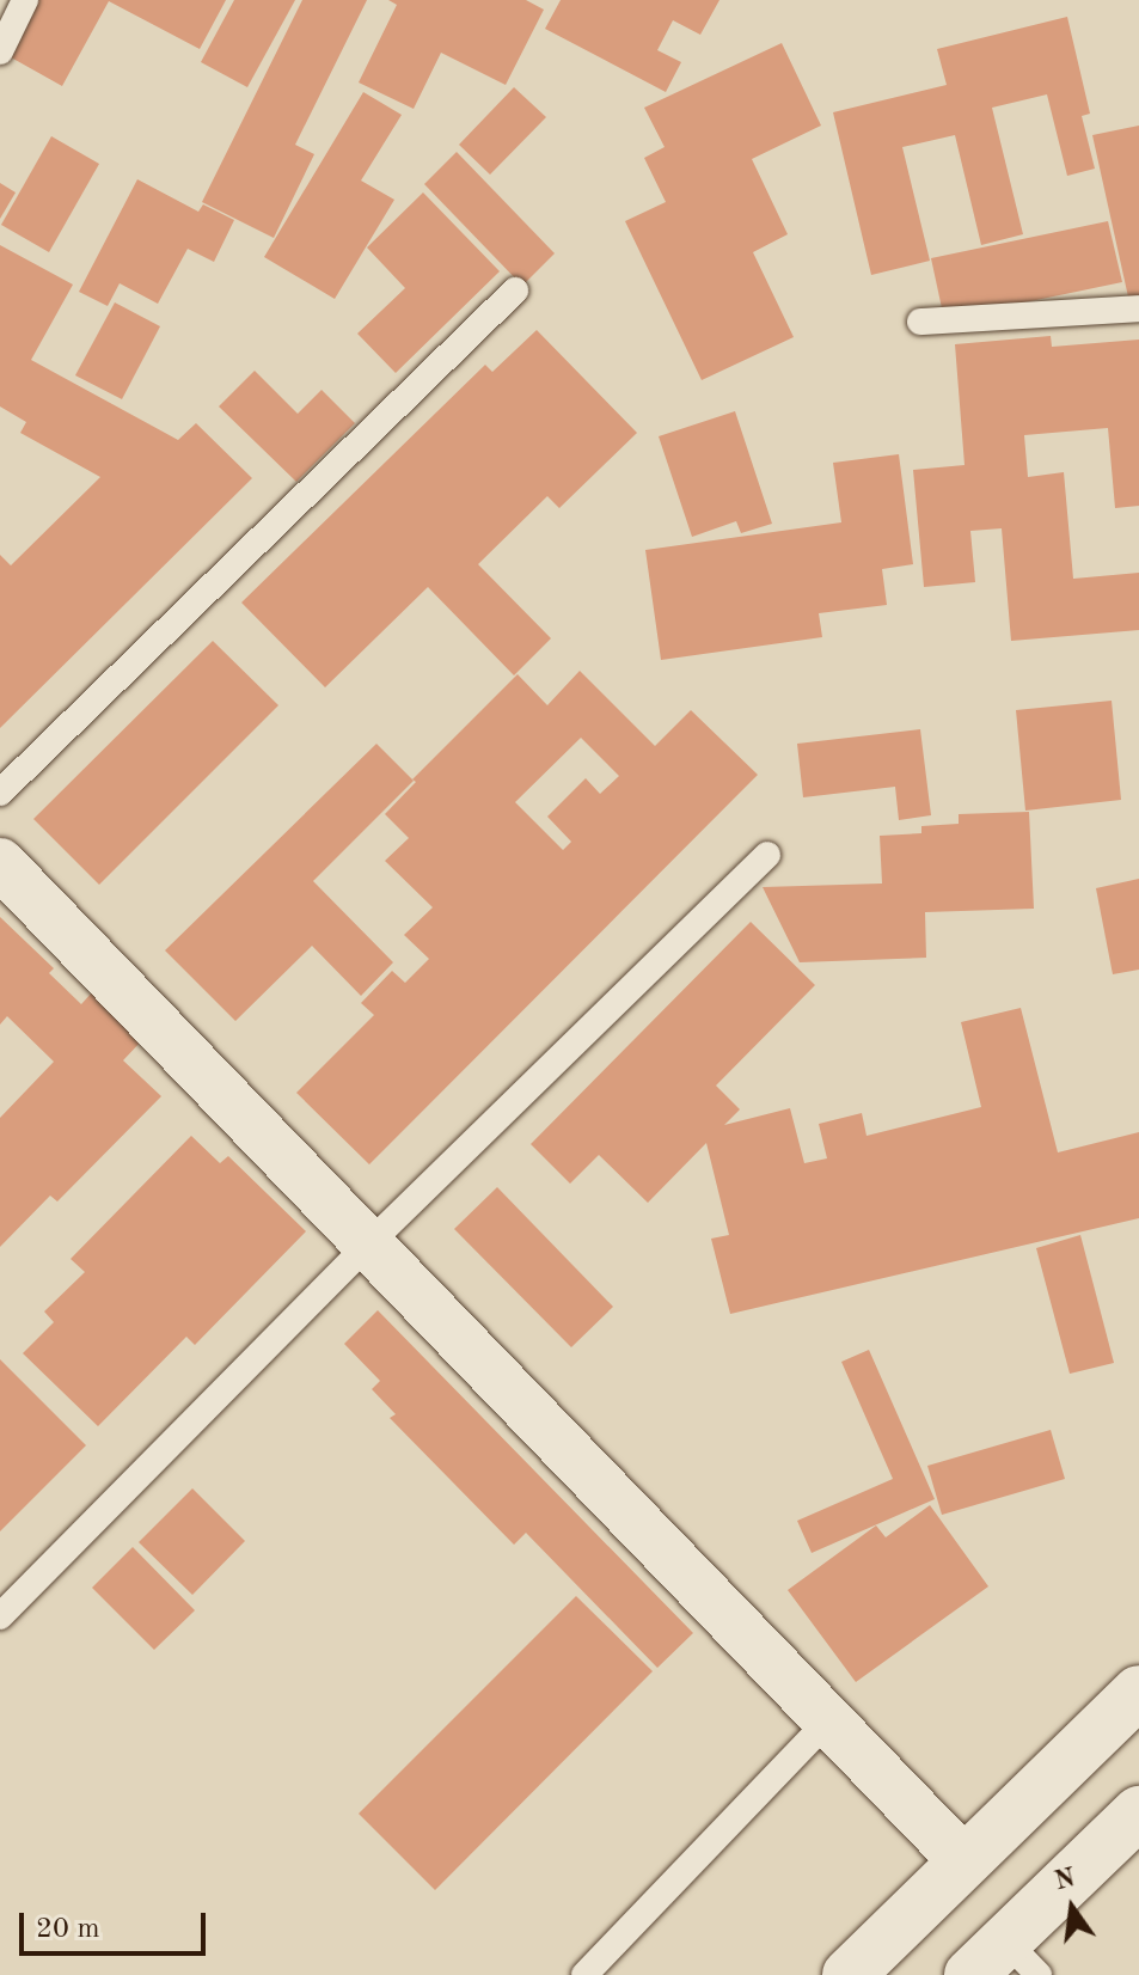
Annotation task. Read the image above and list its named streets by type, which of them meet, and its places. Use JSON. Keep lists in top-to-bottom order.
{
  "scale_bar": "20 m",
  "north": "top"
}
